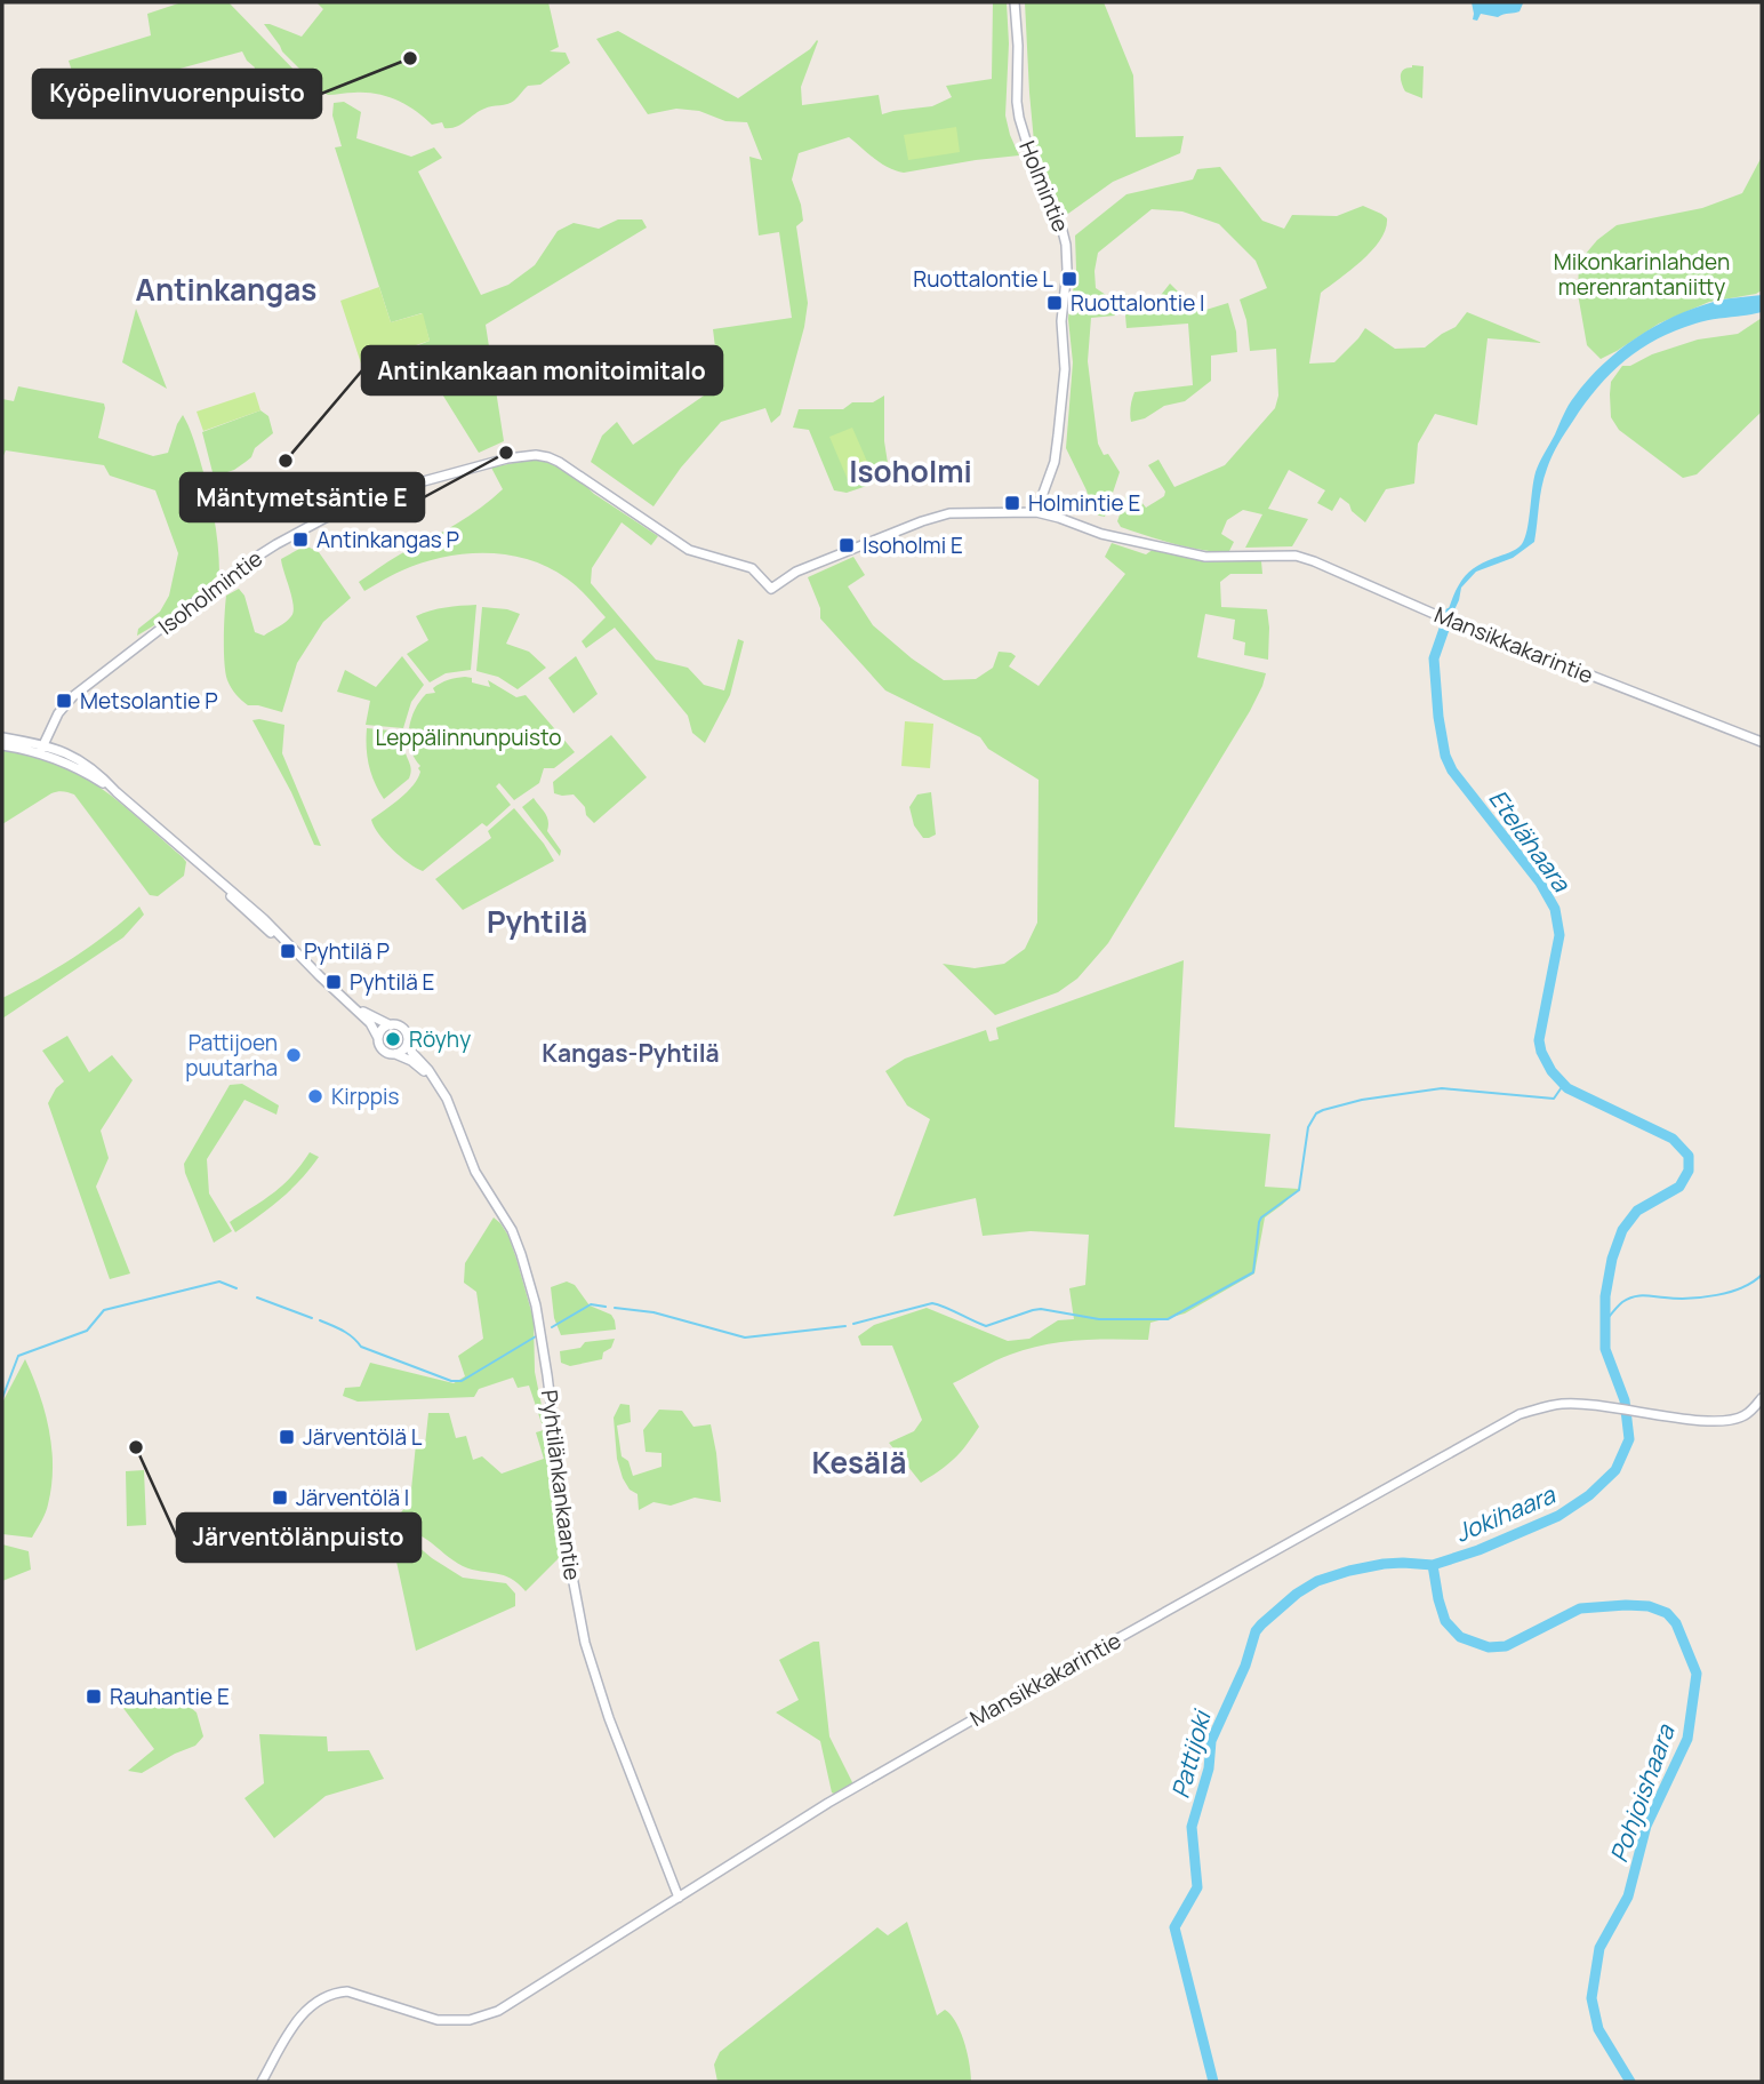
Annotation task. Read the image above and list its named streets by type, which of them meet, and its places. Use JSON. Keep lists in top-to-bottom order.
{
  "streets": {
    "street": [
      "Holmintie",
      "Isoholmintie",
      "Mansikkakarintie",
      "Pyhtilänkankaantie"
    ]
  },
  "crossings": [
    ["Holmintie", "Mansikkakarintie"],
    ["Isoholmintie", "Mansikkakarintie"],
    ["Mansikkakarintie", "Pyhtilänkankaantie"]
  ],
  "districts": [
    "Antinkangas",
    "Isoholmi",
    "Pyhtilä",
    "Kangas-Pyhtilä",
    "Kesälä"
  ],
  "water": [
    "Etelähaara",
    "Jokihaara",
    "Pattijoki",
    "Pohjoishaara"
  ],
  "parks": ["Mikonkarinlahden merenrantaniitty", "Leppälinnunpuisto"],
  "places": {
    "other": [
      "Kyöpelinvuorenpuisto",
      "Mäntymetsäntie E",
      "Antinkankaan monitoimitalo",
      "Röyhy",
      "Pattijoen puutarha",
      "Kirppis",
      "Järventölänpuisto"
    ],
    "transit": [
      "Ruottalontie L",
      "Ruottalontie I",
      "Holmintie E",
      "Antinkangas P",
      "Isoholmi E",
      "Metsolantie P",
      "Pyhtilä P",
      "Pyhtilä E",
      "Järventölä L",
      "Järventölä I",
      "Rauhantie E"
    ]
  }
}
